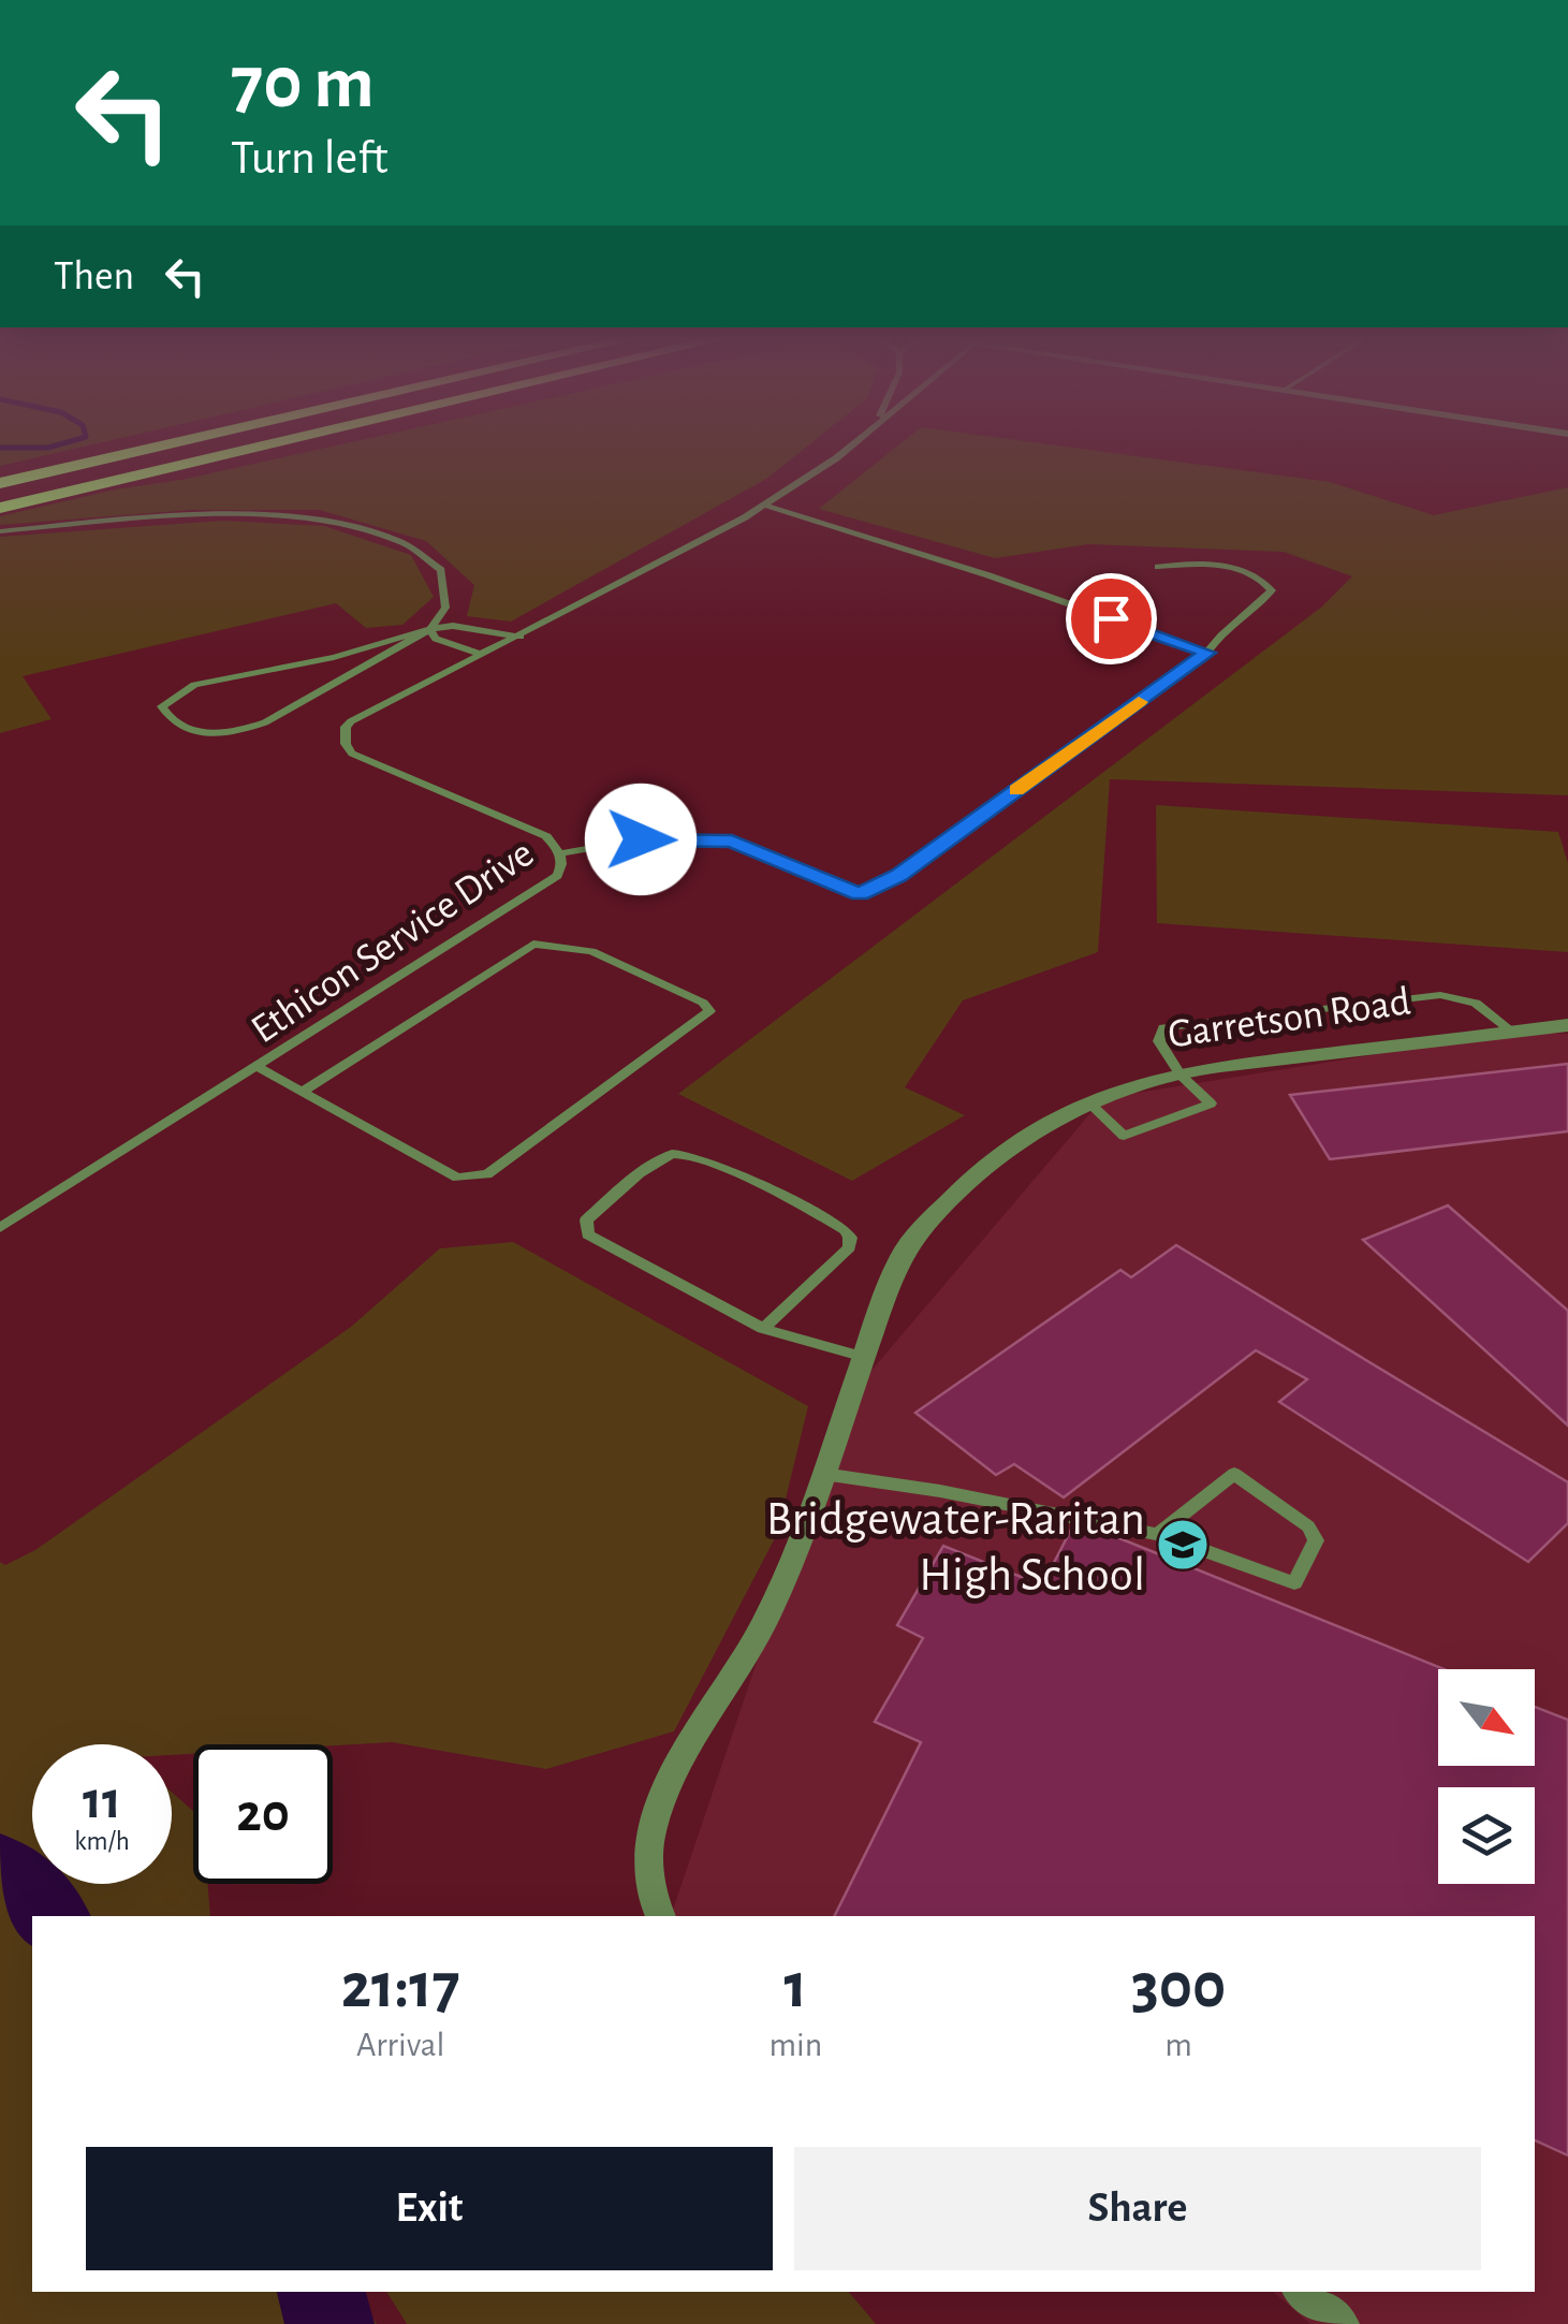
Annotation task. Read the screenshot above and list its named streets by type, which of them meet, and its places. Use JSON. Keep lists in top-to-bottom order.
{
  "streets": {
    "street": ["Garretson Road"],
    "lane": ["Ethicon Service Drive"]
  },
  "places": {
    "school or university": ["Bridgewater-Raritan High School"]
  },
  "north": "bottom right",
  "page": {
    "turn": ["70 m", "Turn left"],
    "then": "Then",
    "speed": "11 km/h",
    "limit": "20",
    "eta": [
      "21:17",
      "Arrival",
      "1",
      "min",
      "300",
      "m"
    ],
    "buttons": ["Exit", "Share"]
  }
}
